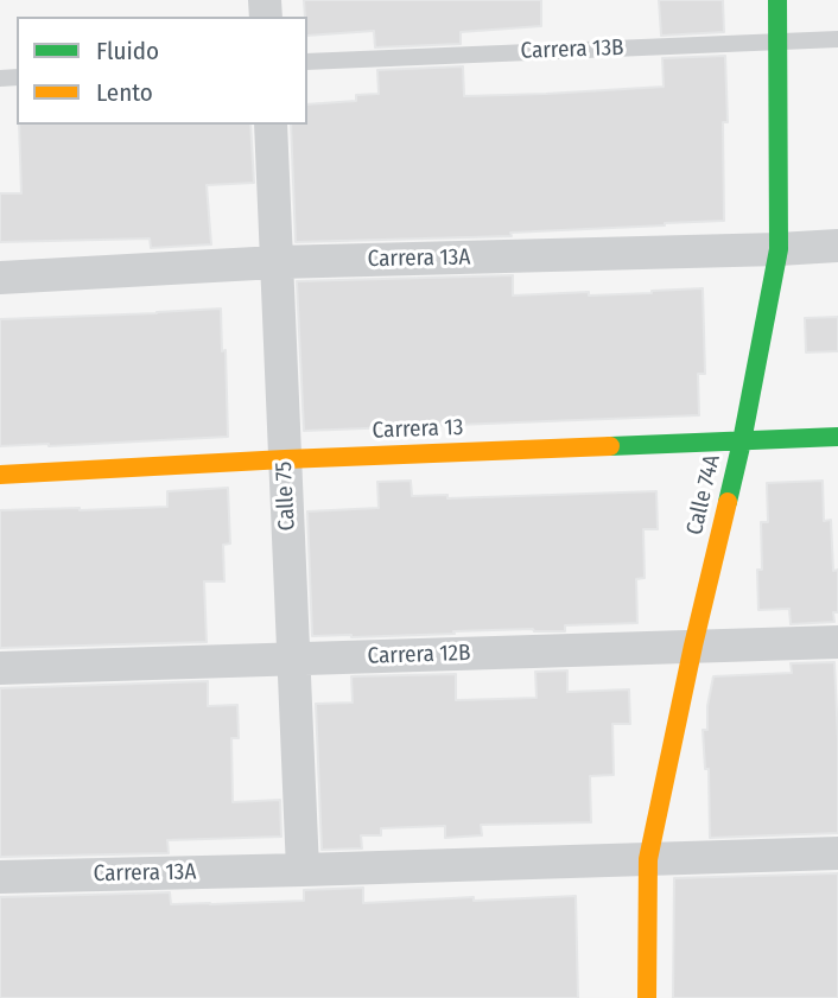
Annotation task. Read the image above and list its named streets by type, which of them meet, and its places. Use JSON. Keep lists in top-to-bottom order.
{
  "streets": {
    "street": [
      "Carrera 13A",
      "Carrera 13",
      "Calle 74A",
      "Calle 75",
      "Carrera 12B"
    ],
    "lane": ["Carrera 13B"]
  },
  "crossings": [
    ["Carrera 13B", "Calle 74A"],
    ["Carrera 13A", "Calle 74A"],
    ["Carrera 13A", "Calle 75"],
    ["Carrera 13", "Calle 74A"],
    ["Carrera 13", "Calle 75"],
    ["Calle 74A", "Carrera 12B"],
    ["Calle 75", "Carrera 12B"]
  ],
  "legend": ["Fluido", "Lento"]
}
